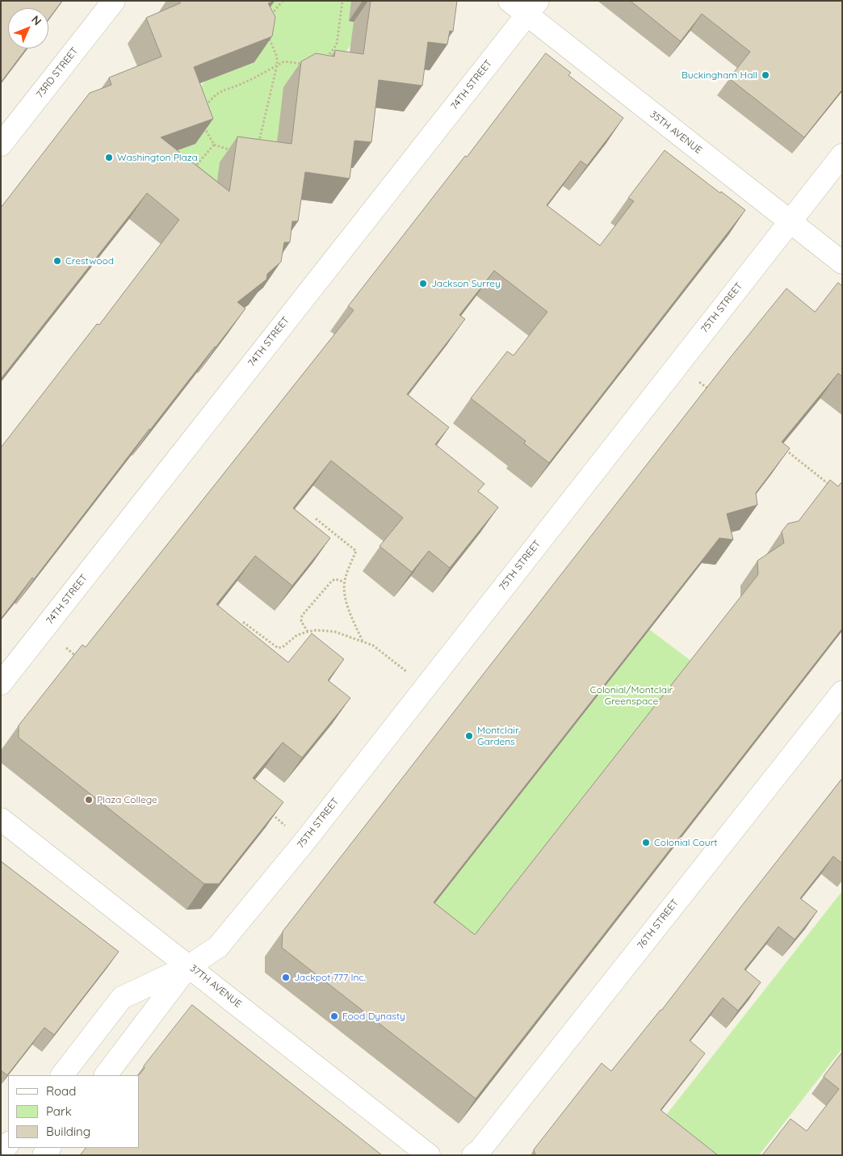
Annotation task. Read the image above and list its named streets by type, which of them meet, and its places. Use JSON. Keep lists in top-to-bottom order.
{
  "streets": {
    "street": [
      "73RD STREET",
      "74TH STREET",
      "35TH AVENUE",
      "75TH STREET",
      "76TH STREET",
      "37TH AVENUE"
    ]
  },
  "crossings": [
    ["74TH STREET", "35TH AVENUE"],
    ["35TH AVENUE", "75TH STREET"],
    ["75TH STREET", "37TH AVENUE"]
  ],
  "parks": ["Colonial/Montclair Greenspace"],
  "places": [
    "Buckingham Hall",
    "Washington Plaza",
    "Crestwood",
    "Jackson Surrey",
    "Montclair Gardens",
    "Plaza College",
    "Colonial Court",
    "Jackpot 777 Inc.",
    "Food Dynasty"
  ],
  "legend": ["Road", "Park", "Building"],
  "north": "top right"
}
